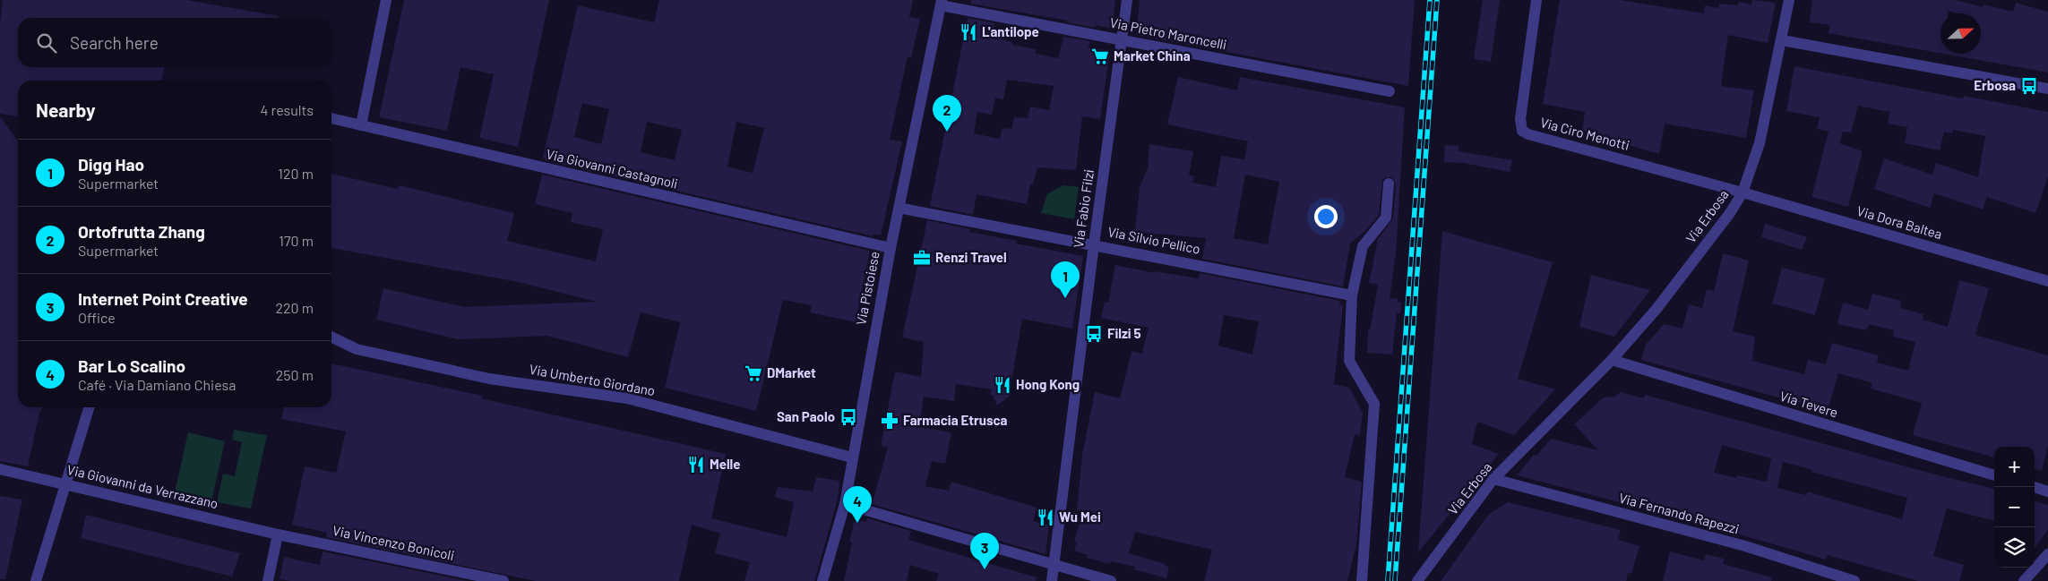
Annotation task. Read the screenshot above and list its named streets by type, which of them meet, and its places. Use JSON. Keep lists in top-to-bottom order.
{
  "streets": {
    "street": [
      "Via Pietro Maroncelli",
      "Via Ciro Menotti",
      "Via Giovanni Castagnoli",
      "Via Fabio Filzi",
      "Via Erbosa",
      "Via Dora Baltea",
      "Via Silvio Pellico",
      "Via Pistoiese",
      "Via Umberto Giordano",
      "Via Tevere",
      "Via Giovanni da Verrazzano",
      "Via Fernando Rapezzi",
      "Via Vincenzo Bonicoli"
    ]
  },
  "crossings": [
    ["Via Pietro Maroncelli", "Via Fabio Filzi"],
    ["Via Pietro Maroncelli", "Via Pistoiese"],
    ["Via Ciro Menotti", "Via Erbosa"],
    ["Via Ciro Menotti", "Via Dora Baltea"],
    ["Via Giovanni Castagnoli", "Via Pistoiese"],
    ["Via Fabio Filzi", "Via Silvio Pellico"],
    ["Via Erbosa", "Via Dora Baltea"],
    ["Via Erbosa", "Via Tevere"],
    ["Via Erbosa", "Via Fernando Rapezzi"],
    ["Via Silvio Pellico", "Via Pistoiese"],
    ["Via Pistoiese", "Via Umberto Giordano"],
    ["Via Giovanni da Verrazzano", "Via Vincenzo Bonicoli"]
  ],
  "places": {
    "restaurant": [
      "L'antilope",
      "Hong Kong",
      "Melle",
      "Wu Mei"
    ],
    "supermarket": ["Market China", "DMarket"],
    "bus stop": ["Erbosa", "Filzi 5", "San Paolo"],
    "office": ["Renzi Travel"],
    "pharmacy": ["Farmacia Etrusca"]
  },
  "north": "right",
  "page": {
    "search": "Search here",
    "heading": ["Nearby", "4 results"],
    "pins": [
      "2",
      "1",
      "4",
      "3"
    ],
    "list": [
      {
        "mark": "1",
        "name": "Digg Hao",
        "note": "Supermarket",
        "value": "120 m"
      },
      {
        "mark": "2",
        "name": "Ortofrutta Zhang",
        "note": "Supermarket",
        "value": "170 m"
      },
      {
        "mark": "3",
        "name": "Internet Point Creative",
        "note": "Office",
        "value": "220 m"
      },
      {
        "mark": "4",
        "name": "Bar Lo Scalino",
        "note": "Café · Via Damiano Chiesa",
        "value": "250 m"
      }
    ],
    "map_buttons": ["+", "−"]
  }
}
